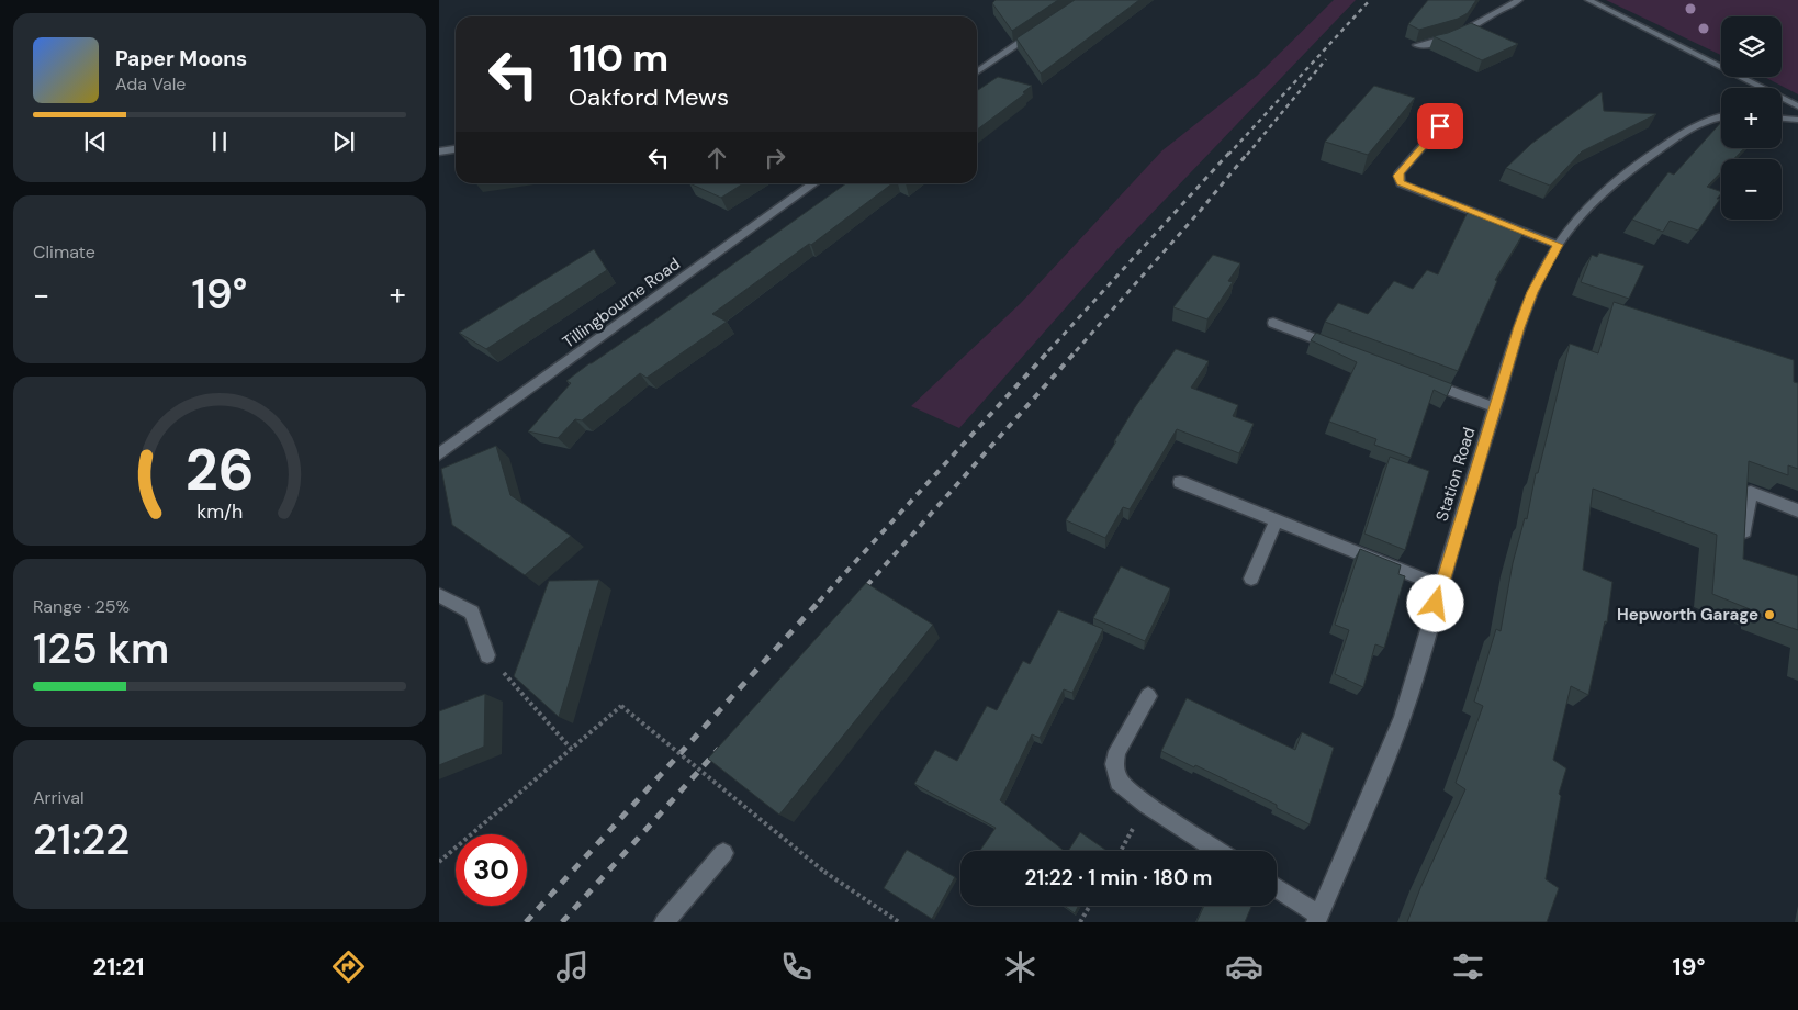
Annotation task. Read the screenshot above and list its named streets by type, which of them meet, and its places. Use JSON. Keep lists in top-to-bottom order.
{
  "streets": {
    "street": ["Tillingbourne Road", "Station Road"]
  },
  "places": ["Hepworth Garage"],
  "page": {
    "map_buttons": ["+", "−"],
    "turn": ["110 m", "Oakford Mews"],
    "song": ["Paper Moons", "Ada Vale"],
    "tile": [
      "Climate",
      ["Range · 25%", "125 km"],
      ["Arrival", "21:22"]
    ],
    "heat": ["−", "19°", "+"],
    "limit": "30",
    "trip": "21:22 · 1 min · 180 m",
    "tabs": ["21:21", "19°"],
    "gauge": ["26", "km/h"]
  }
}
